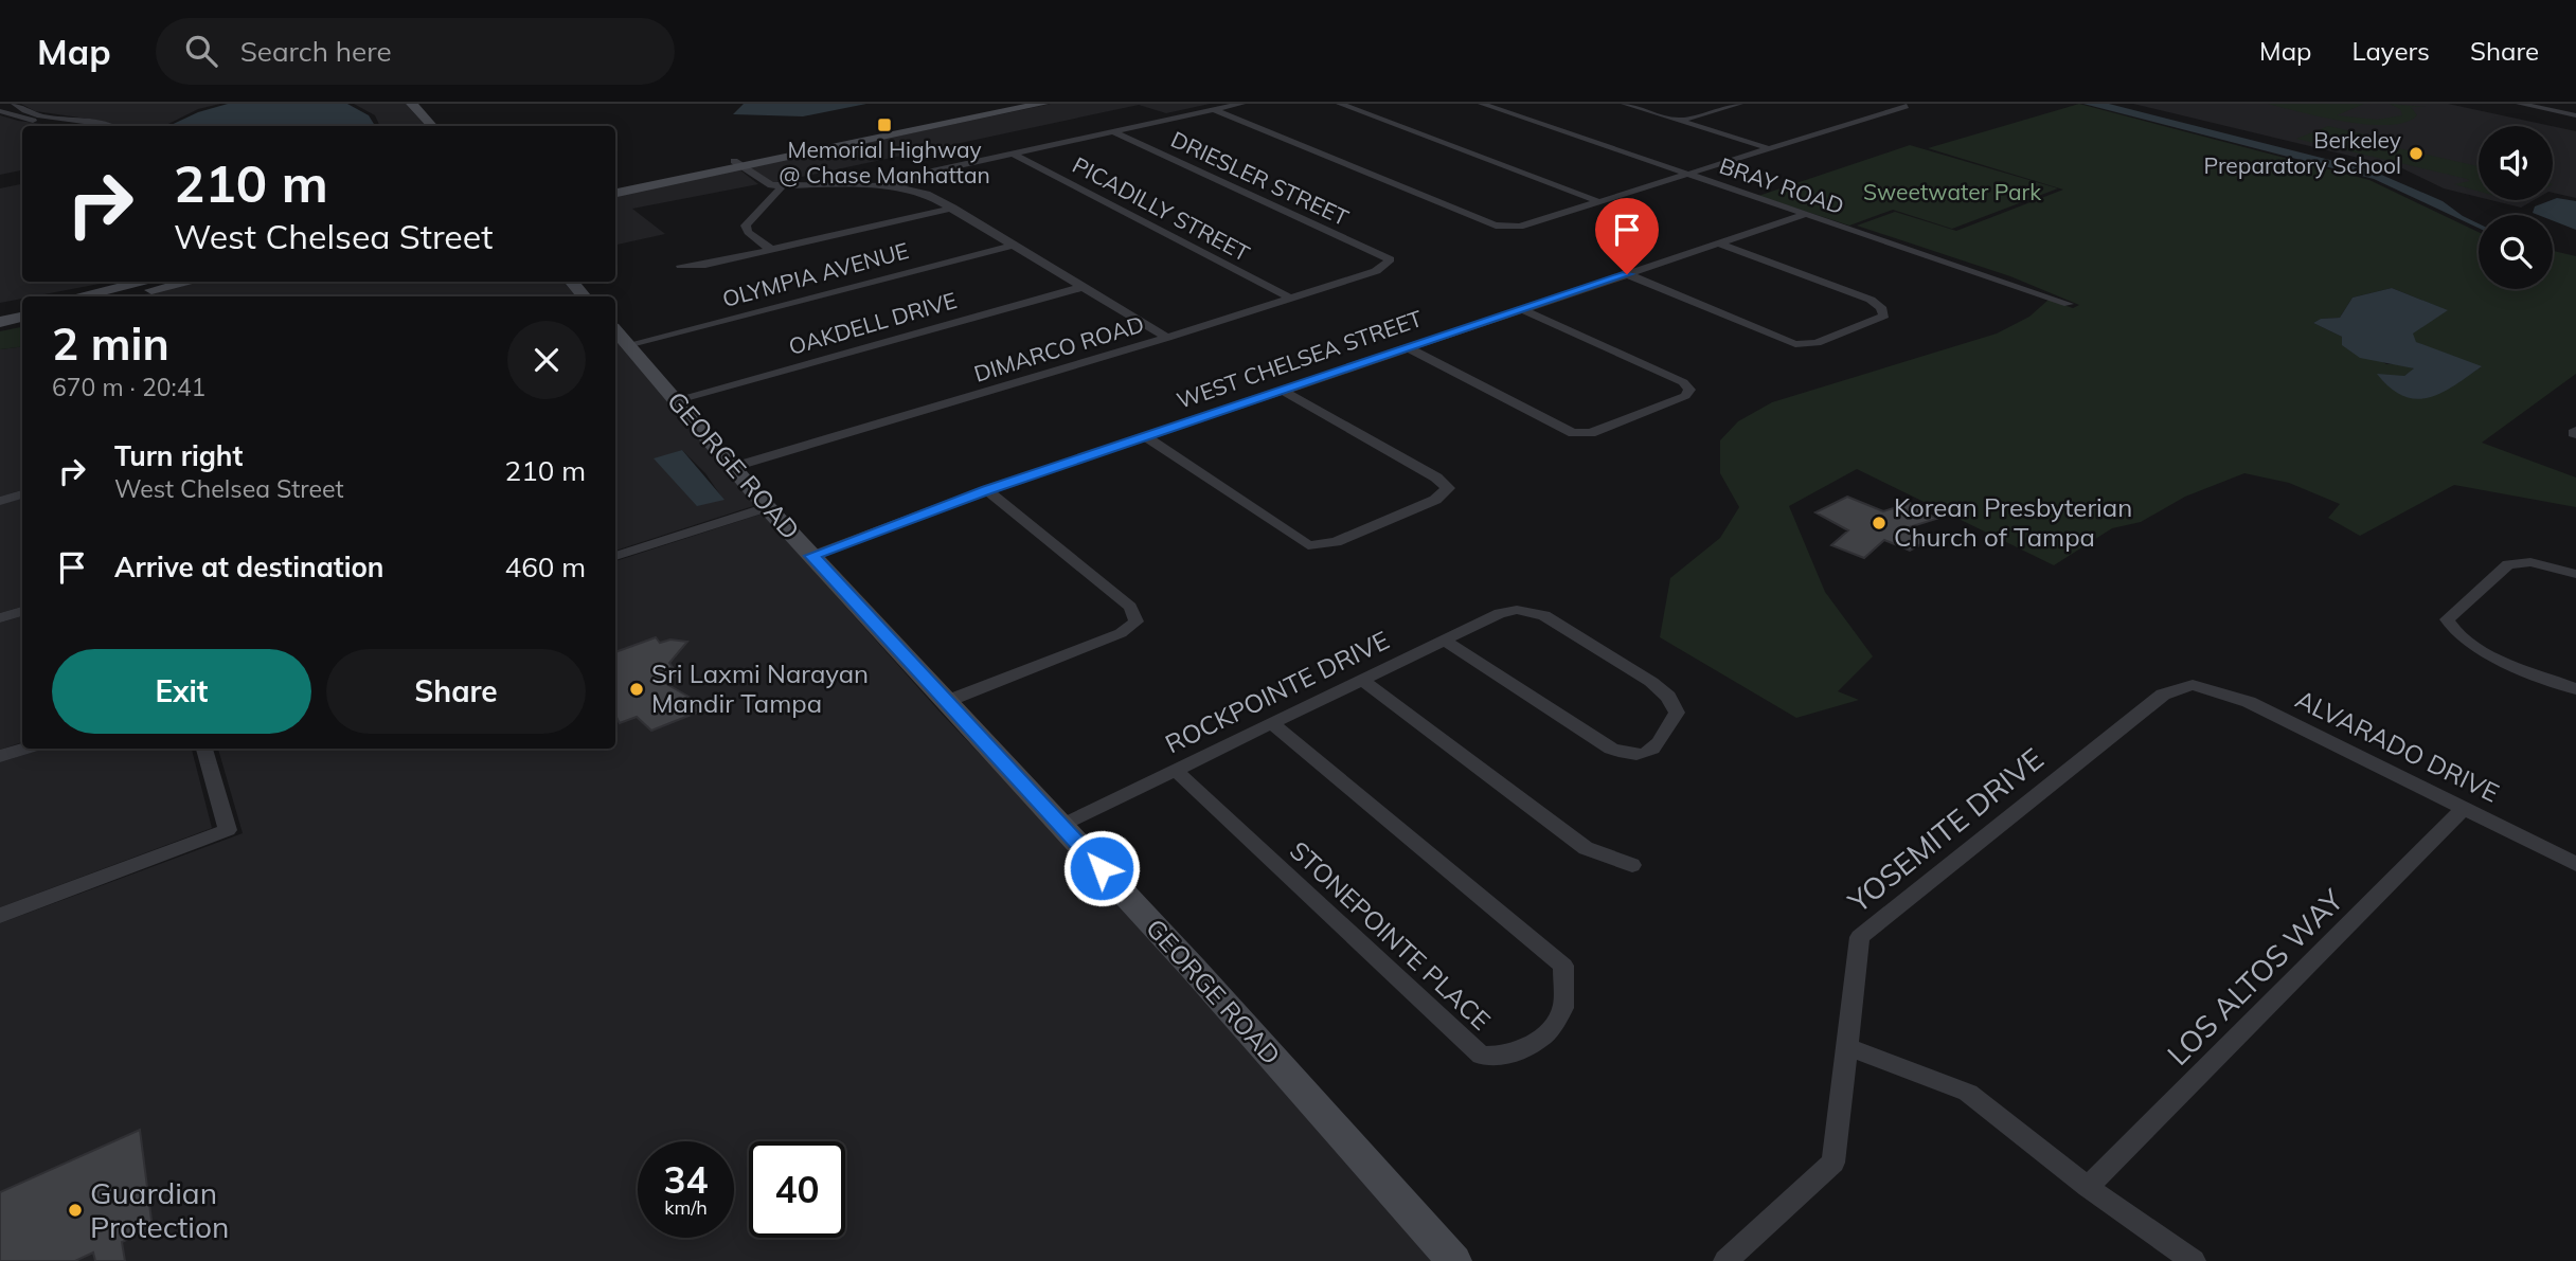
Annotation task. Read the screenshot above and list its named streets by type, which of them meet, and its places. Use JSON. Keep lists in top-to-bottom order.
{
  "streets": {
    "street": [
      "DRIESLER STREET",
      "BRAY ROAD",
      "PICADILLY STREET",
      "OLYMPIA AVENUE",
      "OAKDELL DRIVE",
      "DIMARCO ROAD",
      "WEST CHELSEA STREET",
      "GEORGE ROAD",
      "ROCKPOINTE DRIVE",
      "ALVARADO DRIVE",
      "YOSEMITE DRIVE",
      "STONEPOINTE PLACE",
      "LOS ALTOS WAY"
    ]
  },
  "crossings": [
    ["DRIESLER STREET", "DIMARCO ROAD"],
    ["BRAY ROAD", "WEST CHELSEA STREET"],
    ["PICADILLY STREET", "DIMARCO ROAD"],
    ["OLYMPIA AVENUE", "GEORGE ROAD"],
    ["OAKDELL DRIVE", "GEORGE ROAD"],
    ["DIMARCO ROAD", "GEORGE ROAD"],
    ["WEST CHELSEA STREET", "GEORGE ROAD"],
    ["GEORGE ROAD", "ROCKPOINTE DRIVE"],
    ["ROCKPOINTE DRIVE", "STONEPOINTE PLACE"],
    ["ALVARADO DRIVE", "YOSEMITE DRIVE"],
    ["ALVARADO DRIVE", "LOS ALTOS WAY"]
  ],
  "parks": ["Sweetwater Park"],
  "places": {
    "transit": ["Memorial Highway @ Chase Manhattan"],
    "other": [
      "Berkeley Preparatory School",
      "Korean Presbyterian Church of Tampa",
      "Sri Laxmi Narayan Mandir Tampa",
      "Guardian Protection"
    ]
  },
  "page": {
    "header": "Map",
    "search": "Search here",
    "nav": ["Map", "Layers", "Share"],
    "turn": ["210 m", "West Chelsea Street"],
    "heading": ["2 min", "670 m · 20:41"],
    "list": [
      {
        "name": "Turn right",
        "note": "West Chelsea Street",
        "value": "210 m"
      },
      {
        "name": "Arrive at destination",
        "value": "460 m"
      }
    ],
    "buttons": ["Exit", "Share"],
    "speed": "34 km/h",
    "limit": "40"
  }
}
